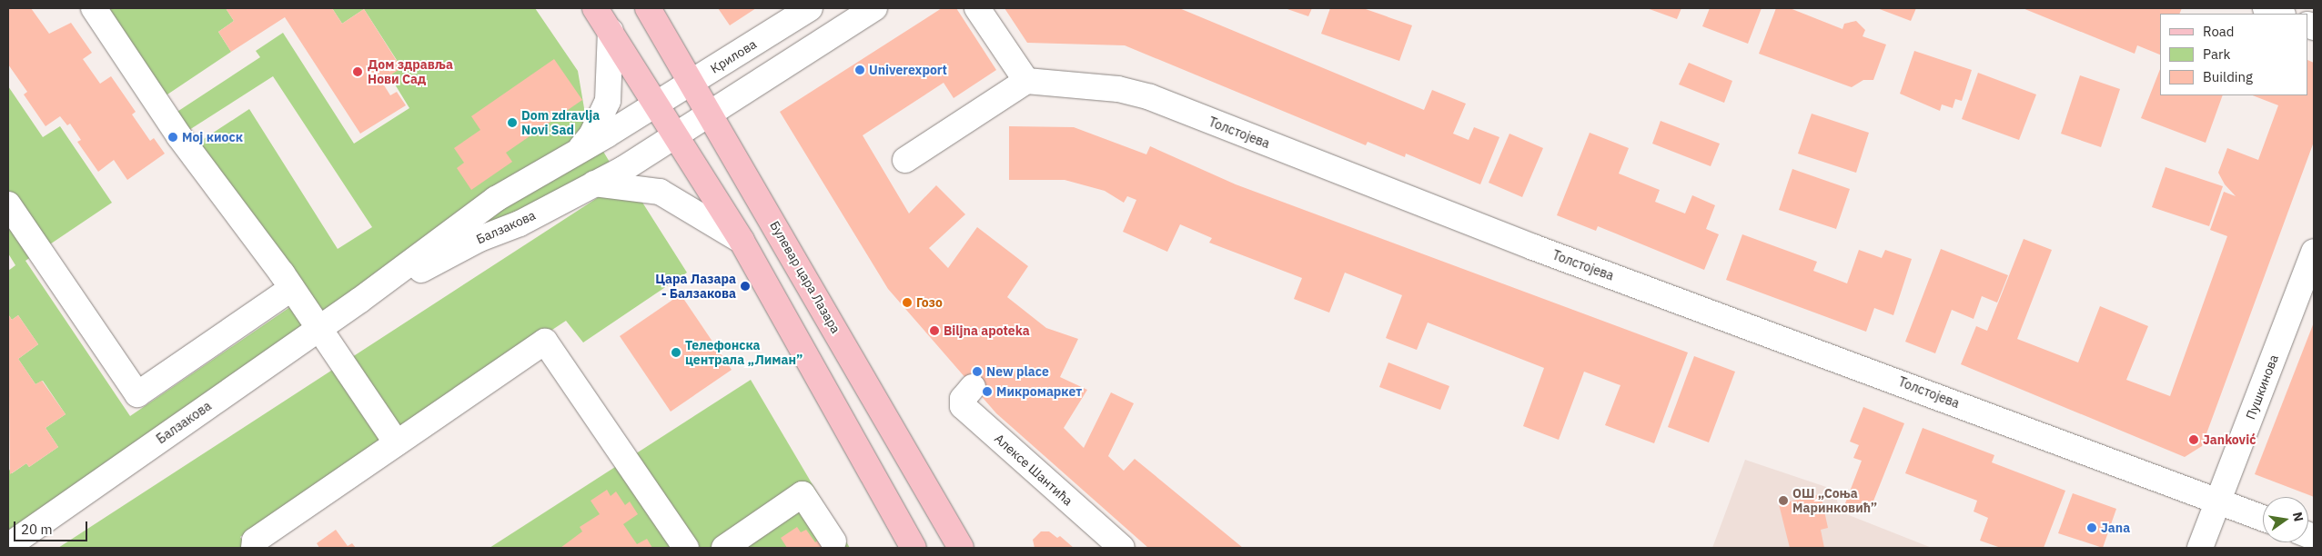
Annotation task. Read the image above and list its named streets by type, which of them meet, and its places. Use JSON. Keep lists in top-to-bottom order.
{
  "streets": {
    "main road": ["Булевар цара Лазара"],
    "street": [
      "Крилова",
      "Толстојева",
      "Балзакова",
      "Пушкинова",
      "Алексе Шантића"
    ]
  },
  "crossings": [
    ["Крилова", "Балзакова"],
    ["Крилова", "Булевар цара Лазара"],
    ["Толстојева", "Пушкинова"]
  ],
  "places": [
    "Univerexport",
    "Дом здравља Нови Сад",
    "Dom zdravlja Novi Sad",
    "Мој киоск",
    "Цара Лазара - Балзакова",
    "Гозо",
    "Biljna apoteka",
    "Телефонска централа „Лиман”",
    "New place",
    "Микромаркет",
    "Janković",
    "ОШ „Соња Маринковић”",
    "Jana"
  ],
  "legend": ["Road", "Park", "Building"],
  "scale_bar": "20 m",
  "north": "right"
}
